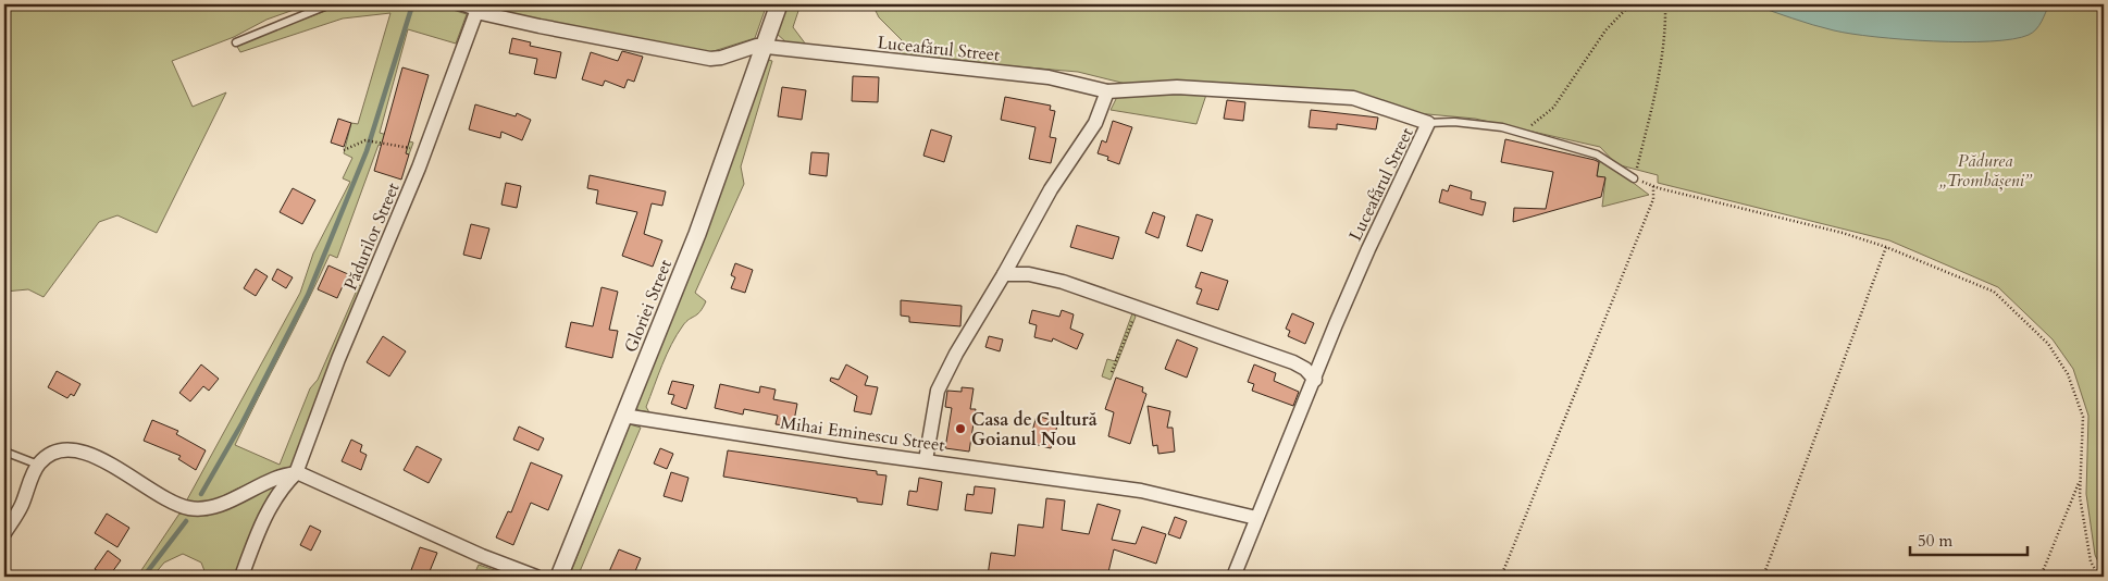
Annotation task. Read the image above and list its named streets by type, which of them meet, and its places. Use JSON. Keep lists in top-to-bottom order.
{
  "streets": {
    "street": [
      "Luceafărul Street",
      "Pădurilor Street",
      "Gloriei Street",
      "Mihai Eminescu Street"
    ]
  },
  "crossings": [
    ["Luceafărul Street", "Gloriei Street"],
    ["Luceafărul Street", "Mihai Eminescu Street"],
    ["Gloriei Street", "Mihai Eminescu Street"]
  ],
  "parks": ["Pădurea „Trombășeni”"],
  "places": ["Casa de Cultură Goianul Nou"],
  "scale_bar": "50 m"
}
